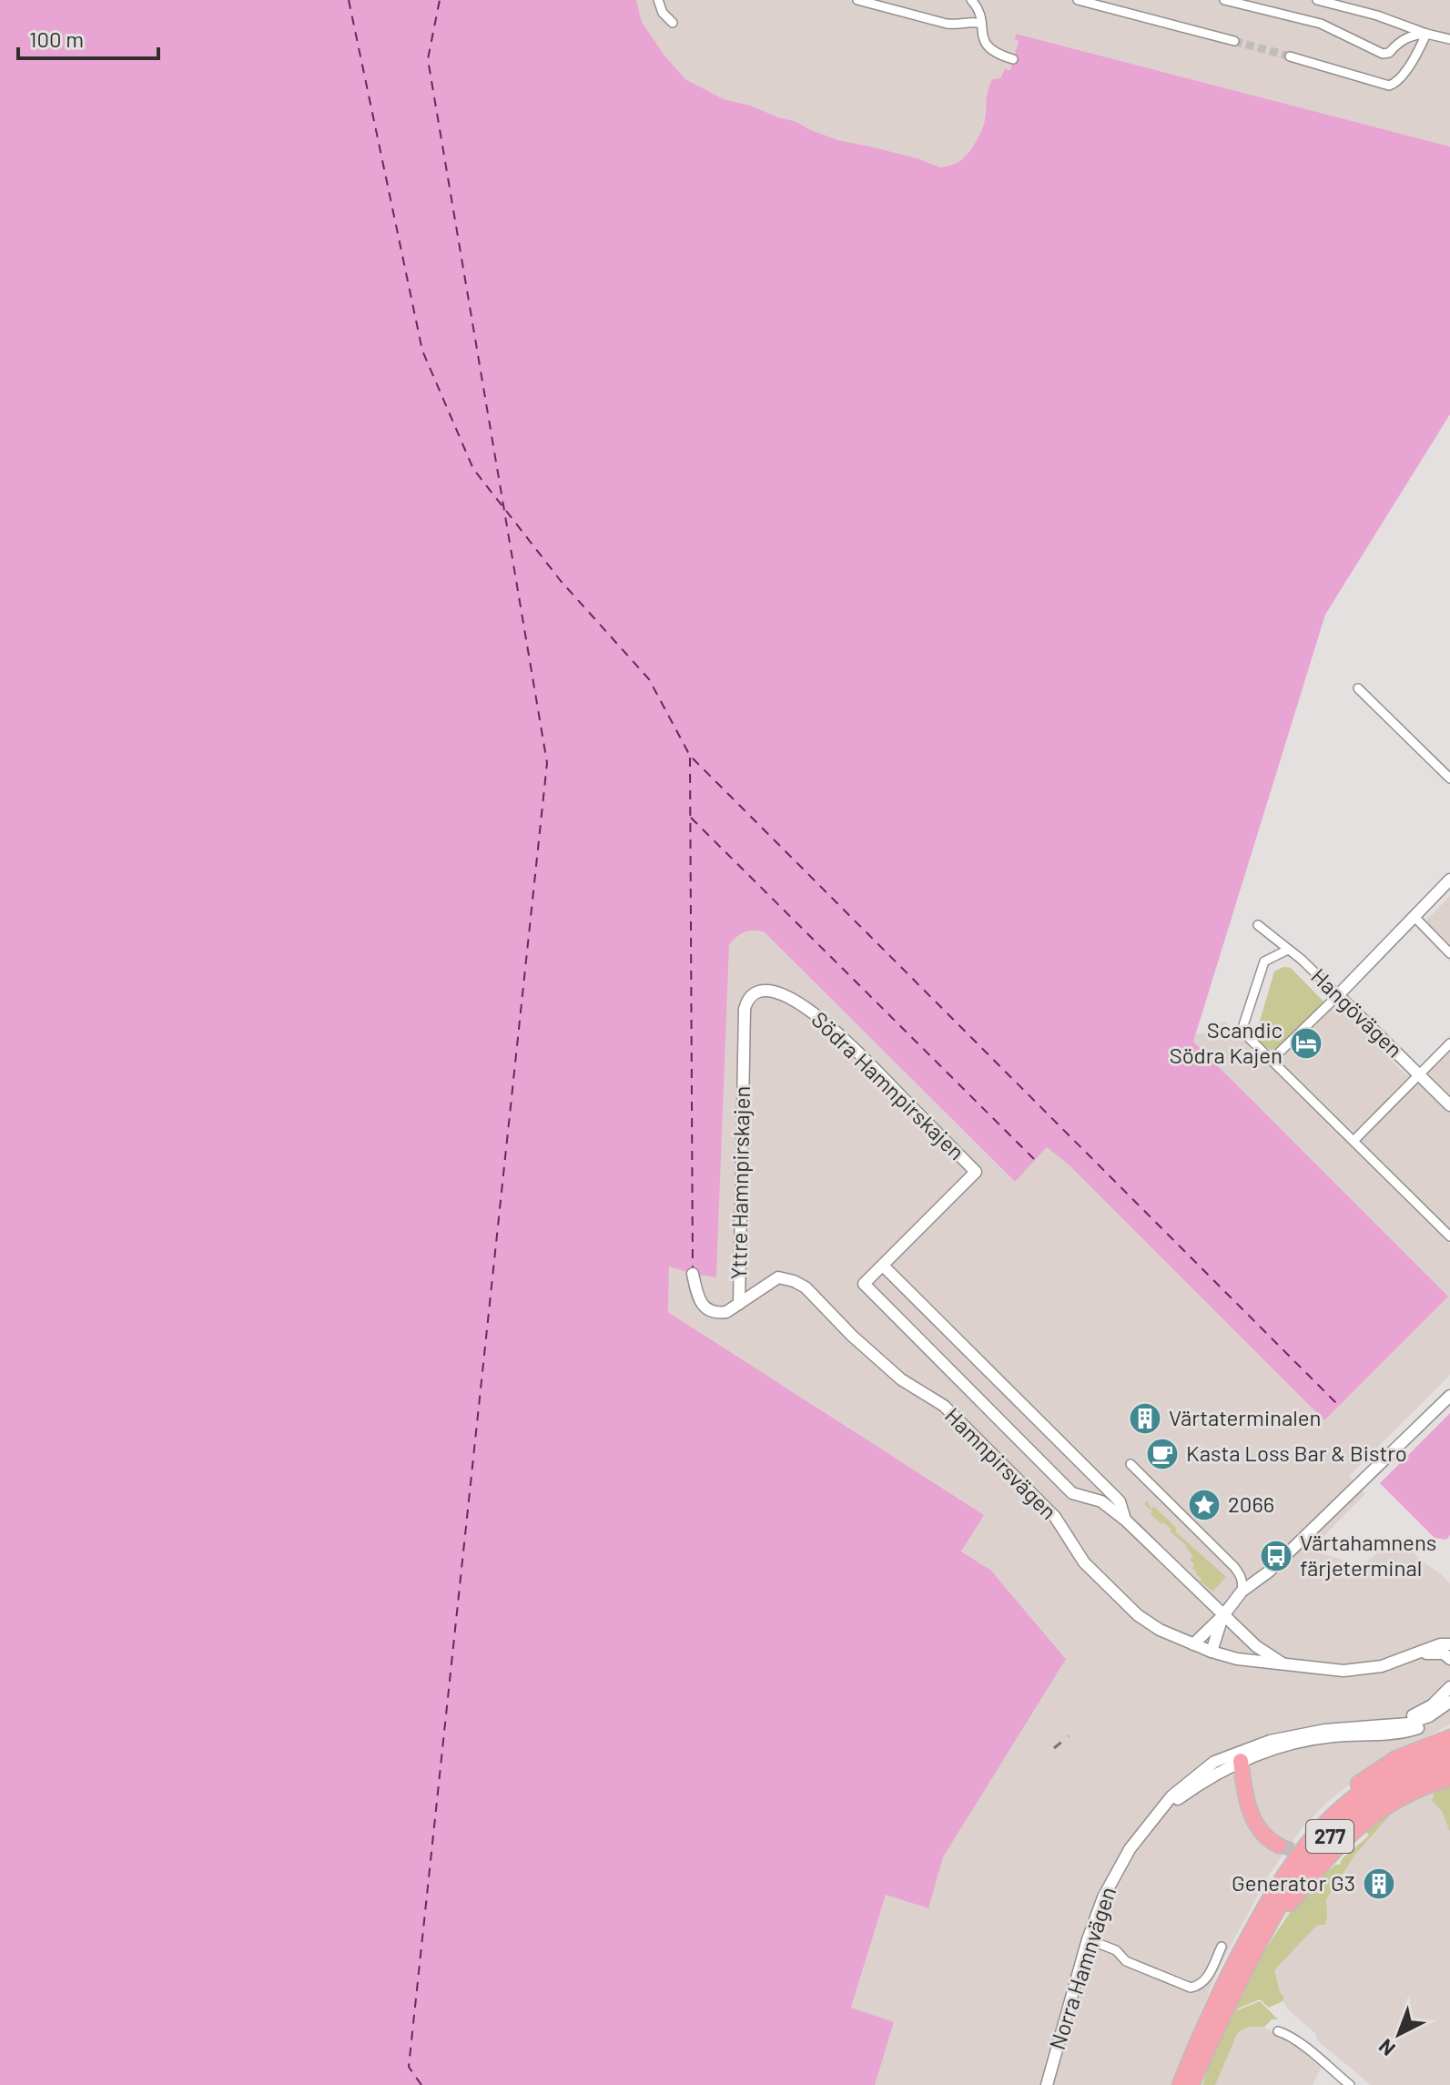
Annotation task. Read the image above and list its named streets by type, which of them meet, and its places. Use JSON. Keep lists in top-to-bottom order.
{
  "streets": {
    "highway": ["277"],
    "main road": [
      "Hangövägen",
      "Södra Hamnpirskajen",
      "Yttre Hamnpirskajen",
      "Hamnpirsvägen",
      "Norra Hamnvägen"
    ]
  },
  "crossings": [
    ["Södra Hamnpirskajen", "Yttre Hamnpirskajen"],
    ["Södra Hamnpirskajen", "Hamnpirsvägen"],
    ["Yttre Hamnpirskajen", "Hamnpirsvägen"]
  ],
  "places": {
    "hotel": ["Scandic Södra Kajen"],
    "building": ["Värtaterminalen", "Generator G3"],
    "cafe": ["Kasta Loss Bar & Bistro"],
    "place": ["2066"],
    "bus stop": ["Värtahamnens färjeterminal"]
  },
  "scale_bar": "100 m",
  "north": "bottom left"
}
